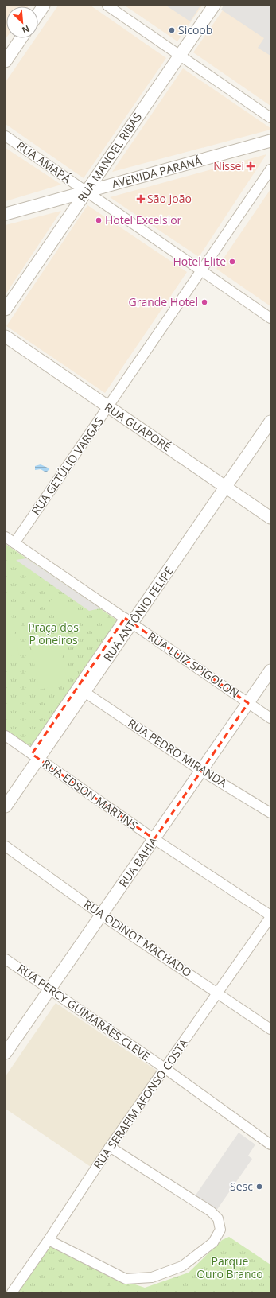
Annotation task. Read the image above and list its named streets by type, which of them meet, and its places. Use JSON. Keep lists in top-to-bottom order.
{
  "streets": {
    "street": [
      "RUA MANOEL RIBAS",
      "RUA AMAPÁ",
      "AVENIDA PARANÁ",
      "RUA GUAPORÉ",
      "RUA GETÚLIO VARGAS",
      "RUA ANTÔNIO FELIPE",
      "RUA LUIZ SPIGOLON",
      "RUA PEDRO MIRANDA",
      "RUA EDSON MARTINS",
      "RUA BAHIA",
      "RUA ODINOT MACHADO",
      "RUA PERCY GUIMARÃES CLEVE",
      "RUA SERAFIM AFONSO COSTA"
    ]
  },
  "crossings": [
    ["RUA MANOEL RIBAS", "RUA AMAPÁ"],
    ["RUA MANOEL RIBAS", "AVENIDA PARANÁ"],
    ["RUA AMAPÁ", "AVENIDA PARANÁ"],
    ["RUA AMAPÁ", "RUA GETÚLIO VARGAS"],
    ["RUA GUAPORÉ", "RUA GETÚLIO VARGAS"],
    ["RUA GUAPORÉ", "RUA ANTÔNIO FELIPE"],
    ["RUA GETÚLIO VARGAS", "RUA LUIZ SPIGOLON"],
    ["RUA ANTÔNIO FELIPE", "RUA LUIZ SPIGOLON"],
    ["RUA ANTÔNIO FELIPE", "RUA PEDRO MIRANDA"],
    ["RUA ANTÔNIO FELIPE", "RUA EDSON MARTINS"],
    ["RUA LUIZ SPIGOLON", "RUA BAHIA"],
    ["RUA PEDRO MIRANDA", "RUA BAHIA"],
    ["RUA EDSON MARTINS", "RUA BAHIA"],
    ["RUA EDSON MARTINS", "RUA SERAFIM AFONSO COSTA"],
    ["RUA BAHIA", "RUA ODINOT MACHADO"],
    ["RUA BAHIA", "RUA PERCY GUIMARÃES CLEVE"],
    ["RUA ODINOT MACHADO", "RUA SERAFIM AFONSO COSTA"],
    ["RUA PERCY GUIMARÃES CLEVE", "RUA SERAFIM AFONSO COSTA"]
  ],
  "parks": ["Praça dos Pioneiros", "Parque Ouro Branco"],
  "places": {
    "other": [
      "Sicoob",
      "Hotel Excelsior",
      "Hotel Elite",
      "Grande Hotel",
      "Sesc"
    ],
    "health": ["Nissei", "São João"]
  },
  "north": "bottom right"
}
